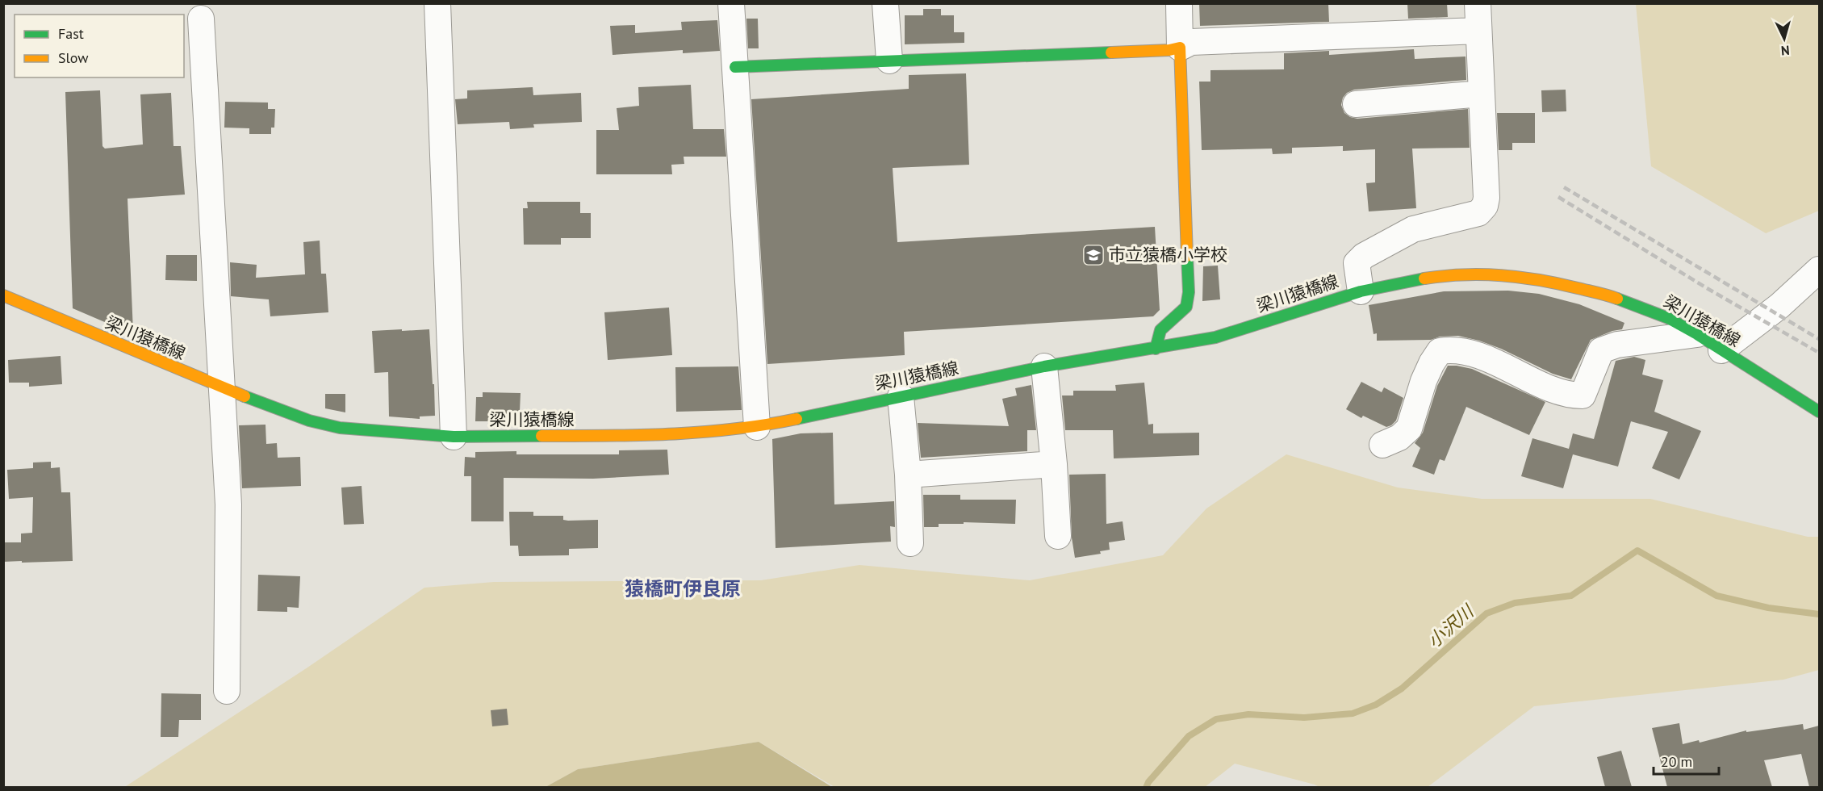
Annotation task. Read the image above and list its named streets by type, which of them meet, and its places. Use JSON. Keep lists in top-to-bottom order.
{
  "streets": {
    "main road": ["梁川猿橋線"]
  },
  "districts": ["猿橋町伊良原"],
  "water": ["小沢川"],
  "places": {
    "school or university": ["市立猿橋小学校"]
  },
  "legend": ["Fast", "Slow"],
  "scale_bar": "20 m",
  "north": "bottom"
}
